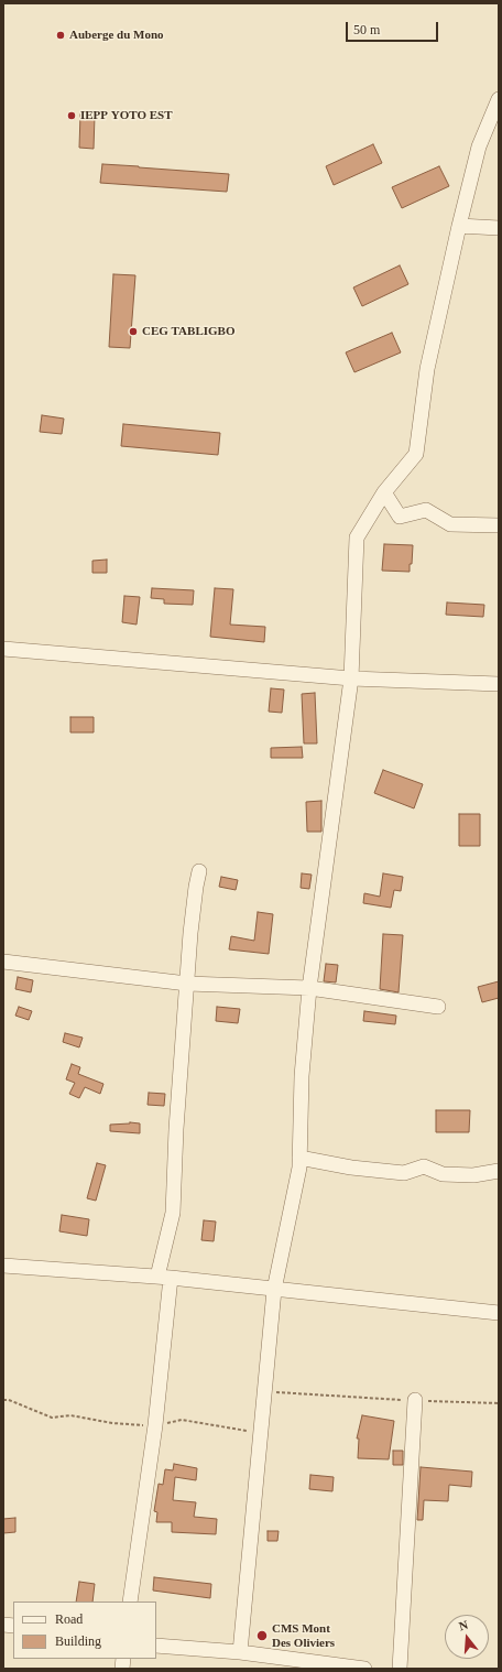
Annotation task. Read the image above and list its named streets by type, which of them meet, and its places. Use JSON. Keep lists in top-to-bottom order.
{
  "places": [
    "Auberge du Mono",
    "IEPP YOTO EST",
    "CEG TABLIGBO",
    "CMS Mont Des Oliviers"
  ],
  "legend": ["Road", "Building"],
  "scale_bar": "50 m",
  "north": "top"
}
